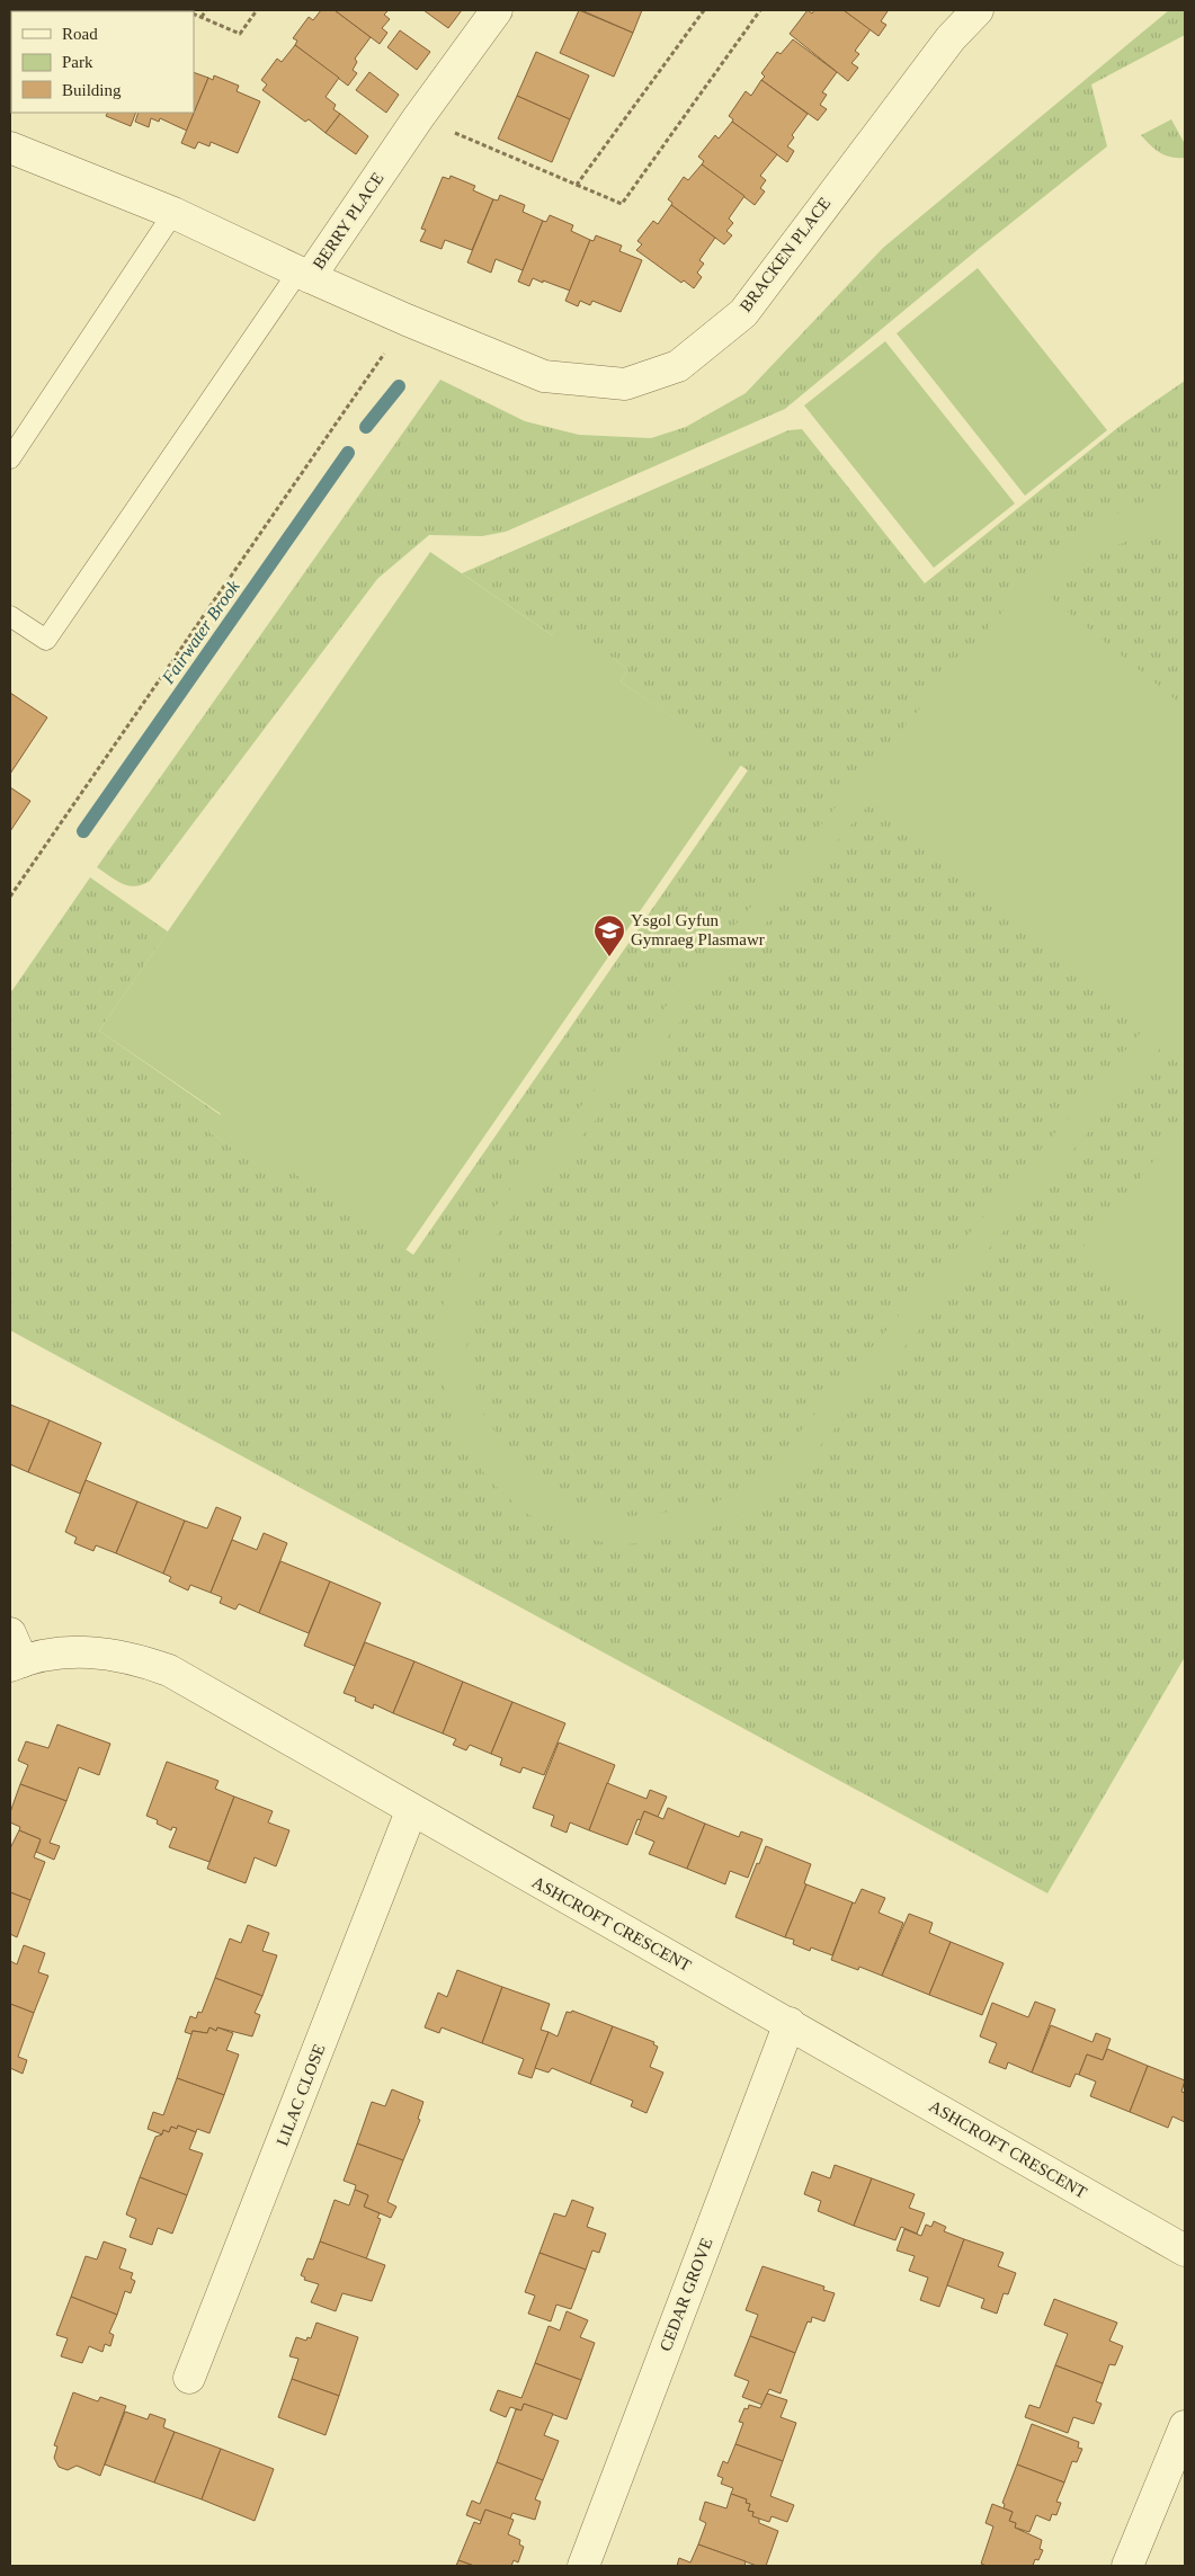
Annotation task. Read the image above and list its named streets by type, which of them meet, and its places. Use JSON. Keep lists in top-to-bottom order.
{
  "streets": {
    "street": [
      "BERRY PLACE",
      "BRACKEN PLACE",
      "ASHCROFT CRESCENT",
      "LILAC CLOSE",
      "CEDAR GROVE"
    ]
  },
  "crossings": [
    ["BERRY PLACE", "BRACKEN PLACE"],
    ["ASHCROFT CRESCENT", "LILAC CLOSE"],
    ["ASHCROFT CRESCENT", "CEDAR GROVE"]
  ],
  "water": ["Fairwater Brook"],
  "places": {
    "school or university": ["Ysgol Gyfun Gymraeg Plasmawr"]
  },
  "legend": ["Road", "Park", "Building"]
}
